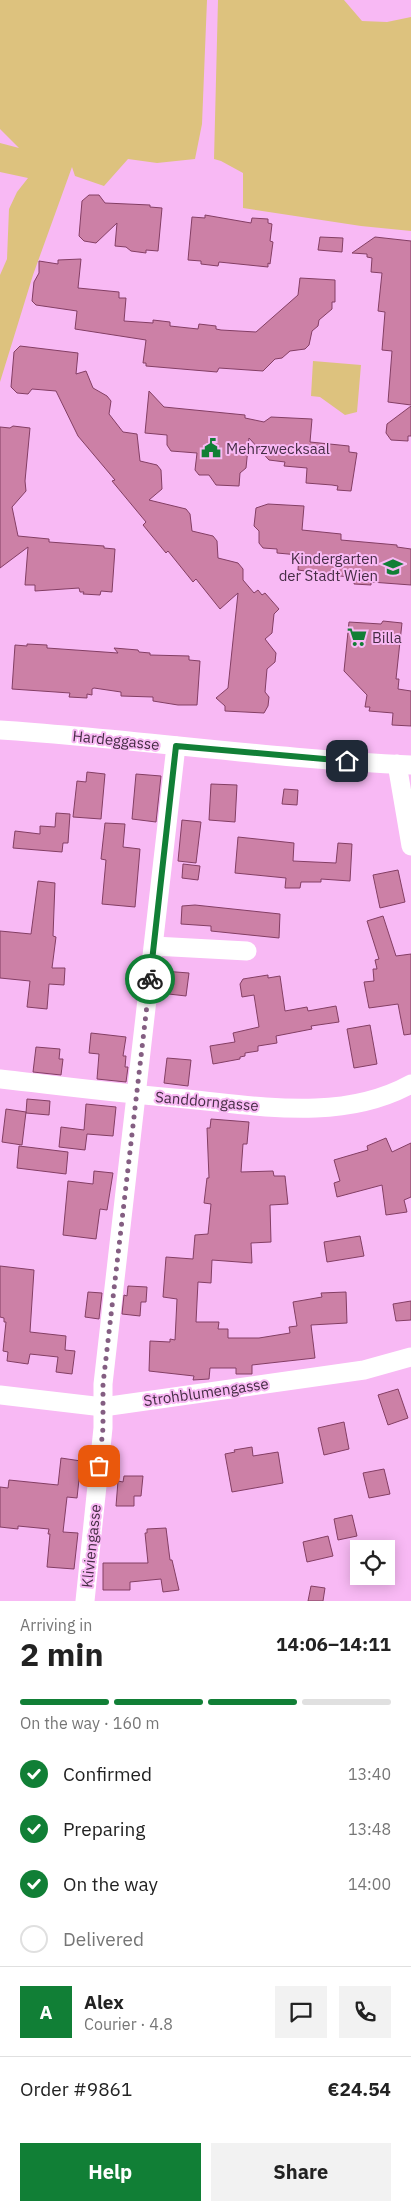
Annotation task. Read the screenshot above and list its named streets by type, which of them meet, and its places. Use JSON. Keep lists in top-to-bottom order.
{
  "streets": {
    "street": [
      "Hardeggasse",
      "Sanddorngasse",
      "Strohblumengasse",
      "Kliviengasse"
    ]
  },
  "crossings": [
    ["Hardeggasse", "Kliviengasse"],
    ["Sanddorngasse", "Kliviengasse"],
    ["Strohblumengasse", "Kliviengasse"]
  ],
  "places": {
    "public building": ["Mehrzwecksaal"],
    "school or university": ["Kindergarten der Stadt Wien"],
    "supermarket": ["Billa"]
  },
  "page": {
    "heading": ["2 min", "Arriving in", "14:06–14:11"],
    "panel": [
      "Alex",
      "Courier · 4.8",
      "Order #9861",
      "€24.54"
    ],
    "bar": "On the way · 160 m",
    "list": [
      ["Confirmed", "13:40"],
      ["Preparing", "13:48"],
      ["On the way", "14:00"],
      "Delivered"
    ],
    "round": "A",
    "buttons": ["Help", "Share"]
  }
}
